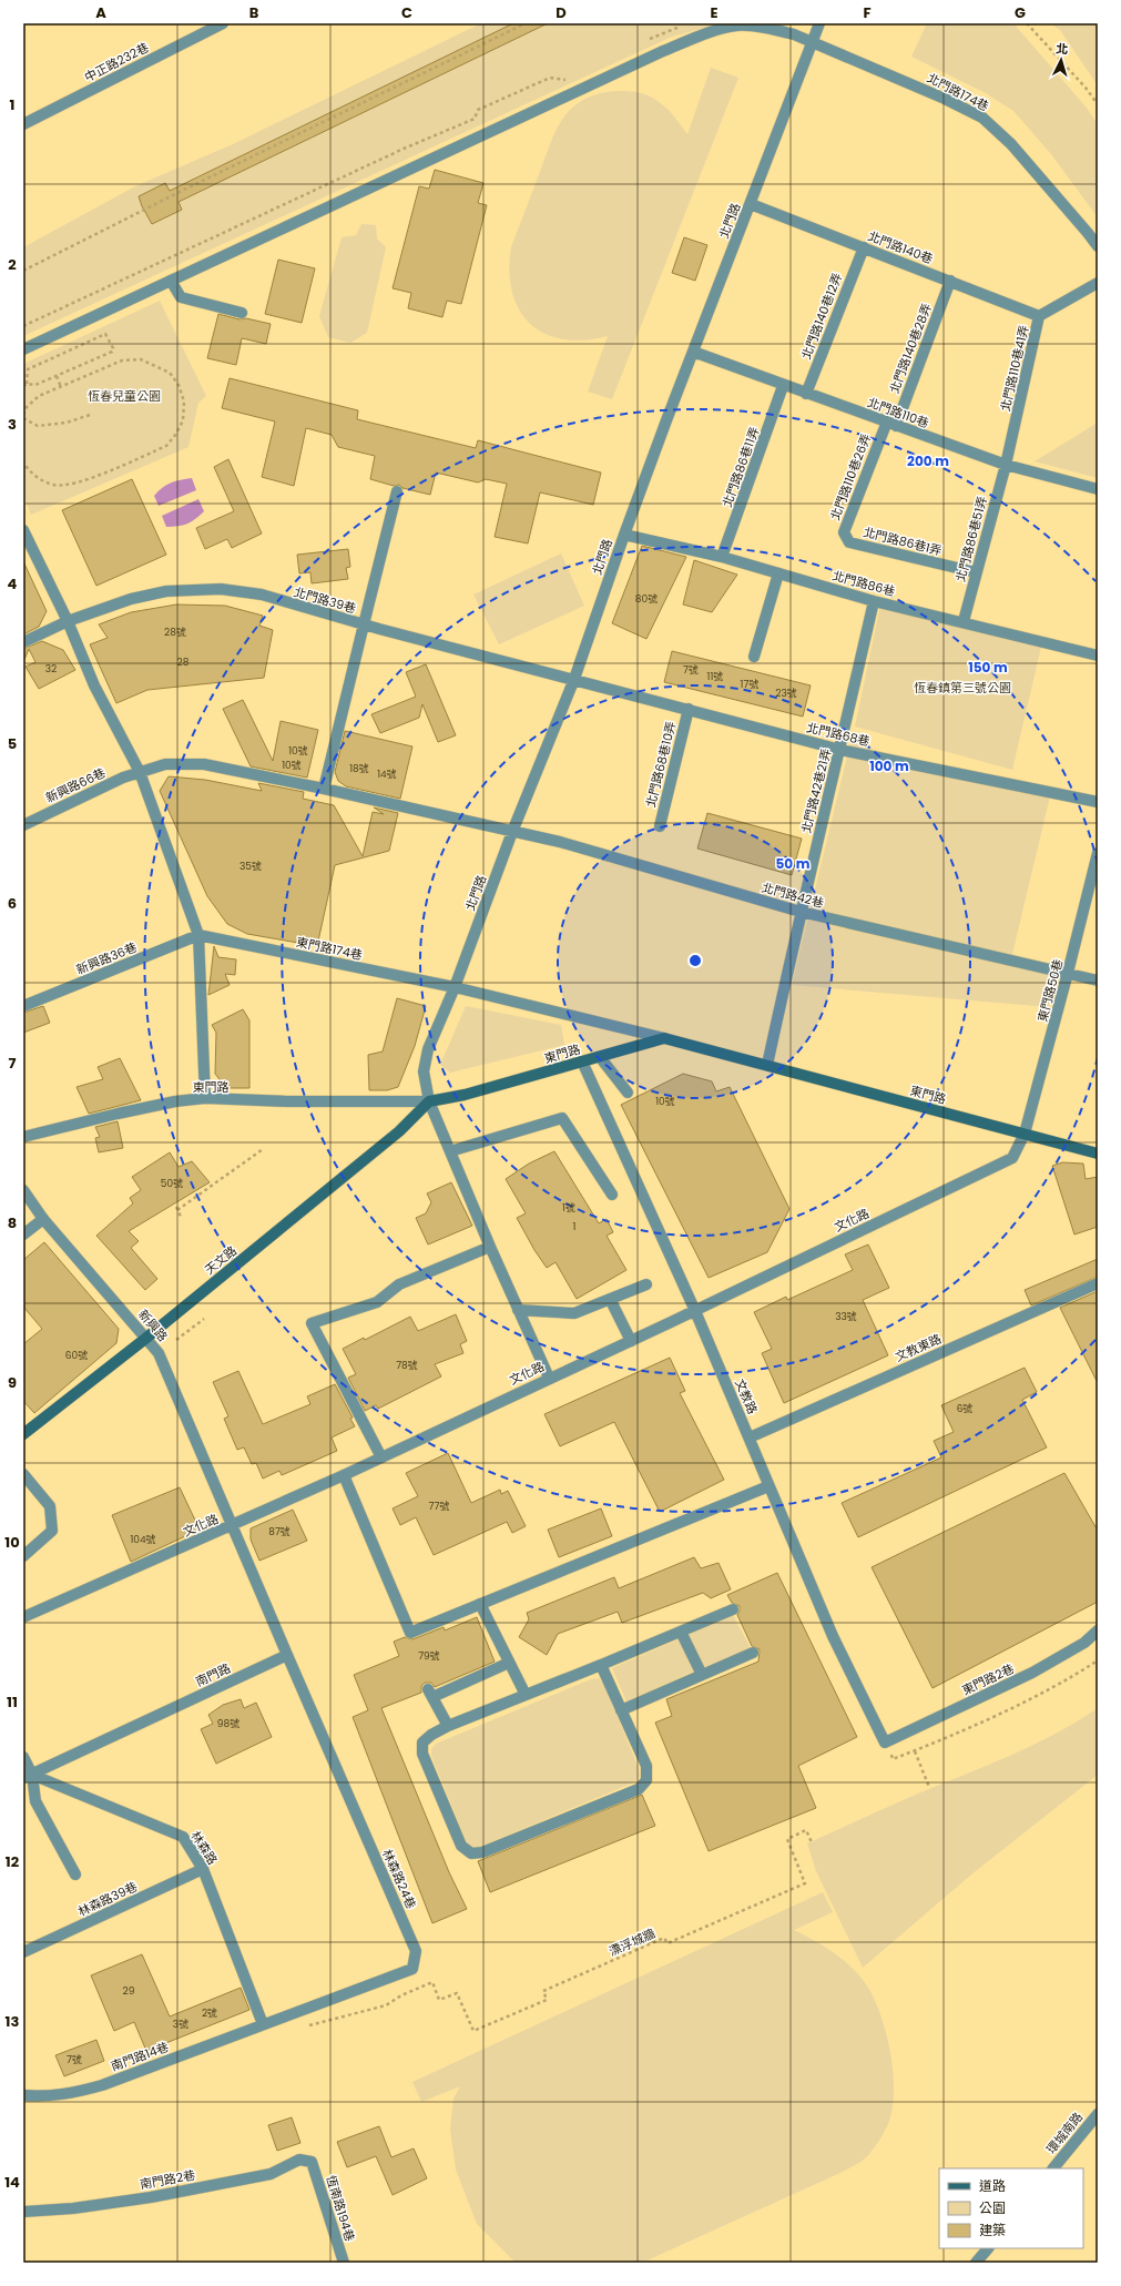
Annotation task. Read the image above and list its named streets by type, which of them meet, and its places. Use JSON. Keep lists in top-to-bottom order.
{
  "streets": {
    "main road": ["東門路", "天文路"],
    "street": [
      "中正路232巷",
      "北門路174巷",
      "北門路",
      "北門路140巷",
      "北門路140巷12弄",
      "北門路140巷28弄",
      "北門路110巷41弄",
      "北門路110巷",
      "北門路86巷11弄",
      "北門路110巷26弄",
      "北門路86巷51弄",
      "北門路86巷1弄",
      "北門路86巷",
      "北門路39巷",
      "北門路68巷",
      "北門路68巷10弄",
      "新興路66巷",
      "北門路42巷21弄",
      "北門路42巷",
      "東門路174巷",
      "新興路36巷",
      "東門路50巷",
      "文化路",
      "新興路",
      "文教東路",
      "文教路",
      "南門路",
      "東門路2巷",
      "林森路",
      "林森路24巷",
      "林森路39巷",
      "南門路14巷",
      "環城南路",
      "南門路2巷",
      "恆南路194巷"
    ],
    "path": ["漂浮城牆"]
  },
  "crossings": [
    ["北門路174巷", "北門路"],
    ["北門路", "北門路140巷"],
    ["北門路", "北門路110巷"],
    ["北門路", "北門路86巷"],
    ["北門路", "北門路39巷"],
    ["北門路", "北門路68巷"],
    ["北門路", "北門路42巷"],
    ["北門路", "東門路174巷"],
    ["北門路", "東門路"],
    ["北門路", "文化路"],
    ["北門路", "天文路"],
    ["北門路140巷", "北門路140巷12弄"],
    ["北門路140巷", "北門路140巷28弄"],
    ["北門路140巷", "北門路110巷41弄"],
    ["北門路140巷12弄", "北門路110巷"],
    ["北門路140巷28弄", "北門路110巷"],
    ["北門路140巷28弄", "北門路110巷26弄"],
    ["北門路110巷41弄", "北門路110巷"],
    ["北門路110巷41弄", "北門路86巷51弄"],
    ["北門路110巷", "北門路86巷11弄"],
    ["北門路110巷", "北門路110巷26弄"],
    ["北門路110巷", "北門路86巷51弄"],
    ["北門路86巷11弄", "北門路86巷"],
    ["北門路110巷26弄", "北門路86巷1弄"],
    ["北門路86巷51弄", "北門路86巷1弄"],
    ["北門路86巷51弄", "北門路86巷"],
    ["北門路86巷", "北門路42巷21弄"],
    ["北門路39巷", "北門路68巷"],
    ["北門路68巷", "北門路68巷10弄"],
    ["北門路68巷", "北門路42巷21弄"],
    ["北門路42巷21弄", "北門路42巷"],
    ["北門路42巷21弄", "東門路"],
    ["北門路42巷", "東門路50巷"],
    ["東門路174巷", "新興路36巷"],
    ["東門路174巷", "東門路"],
    ["東門路50巷", "東門路"],
    ["東門路50巷", "文化路"],
    ["東門路", "文化路"],
    ["東門路", "天文路"],
    ["東門路", "文教路"],
    ["文化路", "新興路"],
    ["文化路", "文教路"],
    ["天文路", "新興路"],
    ["文教東路", "文教路"],
    ["文教路", "東門路2巷"],
    ["南門路", "林森路"],
    ["南門路", "林森路24巷"],
    ["林森路", "林森路24巷"],
    ["林森路", "林森路39巷"],
    ["林森路", "南門路14巷"],
    ["林森路24巷", "漂浮城牆"],
    ["林森路24巷", "南門路14巷"],
    ["南門路2巷", "恆南路194巷"]
  ],
  "parks": ["恆春兒童公園", "恆春鎮第三號公園"],
  "house_numbers": [
    "80號",
    "28號",
    "28",
    "32",
    "7號",
    "11號",
    "17號",
    "23號",
    "10號",
    "10號",
    "18號",
    "14號",
    "35號",
    "10號",
    "50號",
    "1號",
    "1",
    "33號",
    "60號",
    "78號",
    "6號",
    "77號",
    "87號",
    "104號",
    "79號",
    "98號",
    "29",
    "2號",
    "3號",
    "7號"
  ],
  "legend": ["道路", "公園", "建築"],
  "north": "top",
  "grid": {
    "columns": [
      "A",
      "B",
      "C",
      "D",
      "E",
      "F",
      "G"
    ],
    "rows": [
      "1",
      "2",
      "3",
      "4",
      "5",
      "6",
      "7",
      "8",
      "9",
      "10",
      "11",
      "12",
      "13",
      "14"
    ]
  },
  "rings": [
    "200 m",
    "150 m",
    "100 m",
    "50 m"
  ]
}
